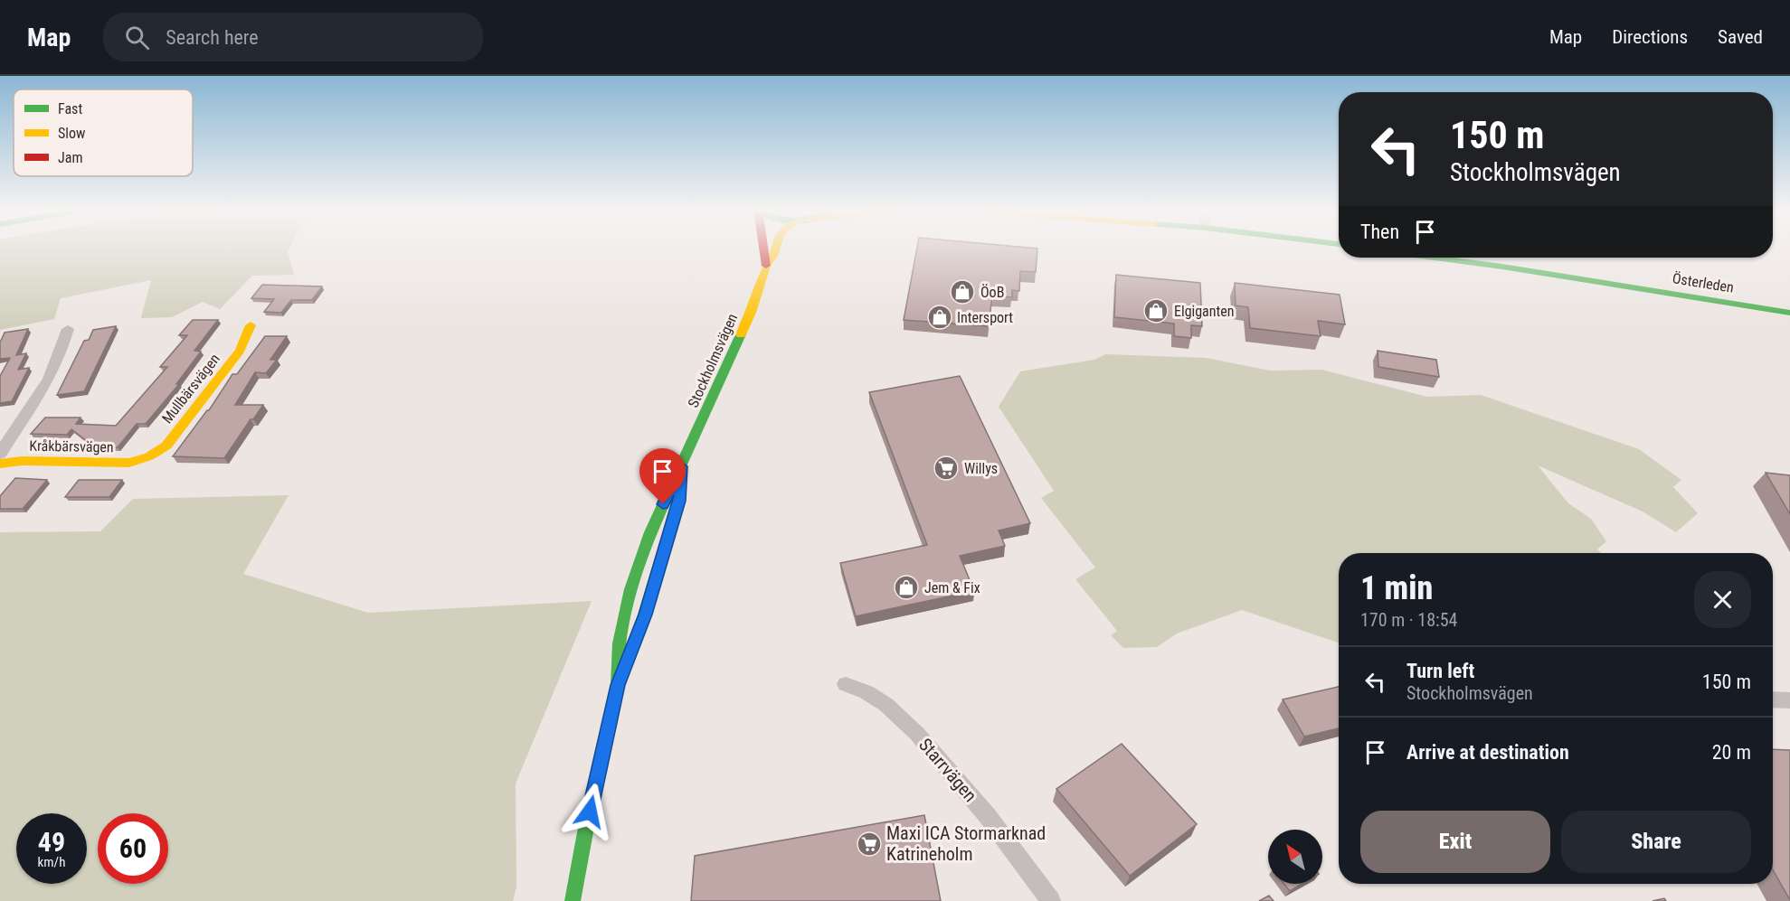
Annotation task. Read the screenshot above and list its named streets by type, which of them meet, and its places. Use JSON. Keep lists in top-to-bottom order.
{
  "streets": {
    "main road": [
      "Österleden",
      "Stockholmsvägen",
      "Mullbärsvägen",
      "Kråkbärsvägen"
    ],
    "street": ["Starrvägen"]
  },
  "crossings": [
    ["Mullbärsvägen", "Kråkbärsvägen"]
  ],
  "places": {
    "shop": [
      "ÖoB",
      "Elgiganten",
      "Intersport",
      "Jem & Fix"
    ],
    "supermarket": ["Willys", "Maxi ICA Stormarknad Katrineholm"]
  },
  "legend": ["Fast", "Slow", "Jam"],
  "north": "top left",
  "page": {
    "header": "Map",
    "search": "Search here",
    "nav": ["Map", "Directions", "Saved"],
    "turn": ["150 m", "Stockholmsvägen"],
    "then": "Then",
    "heading": ["1 min", "170 m · 18:54"],
    "list": [
      {
        "name": "Turn left",
        "note": "Stockholmsvägen",
        "value": "150 m"
      },
      {
        "name": "Arrive at destination",
        "value": "20 m"
      }
    ],
    "buttons": ["Exit", "Share"],
    "speed": "49 km/h",
    "limit": "60"
  }
}
